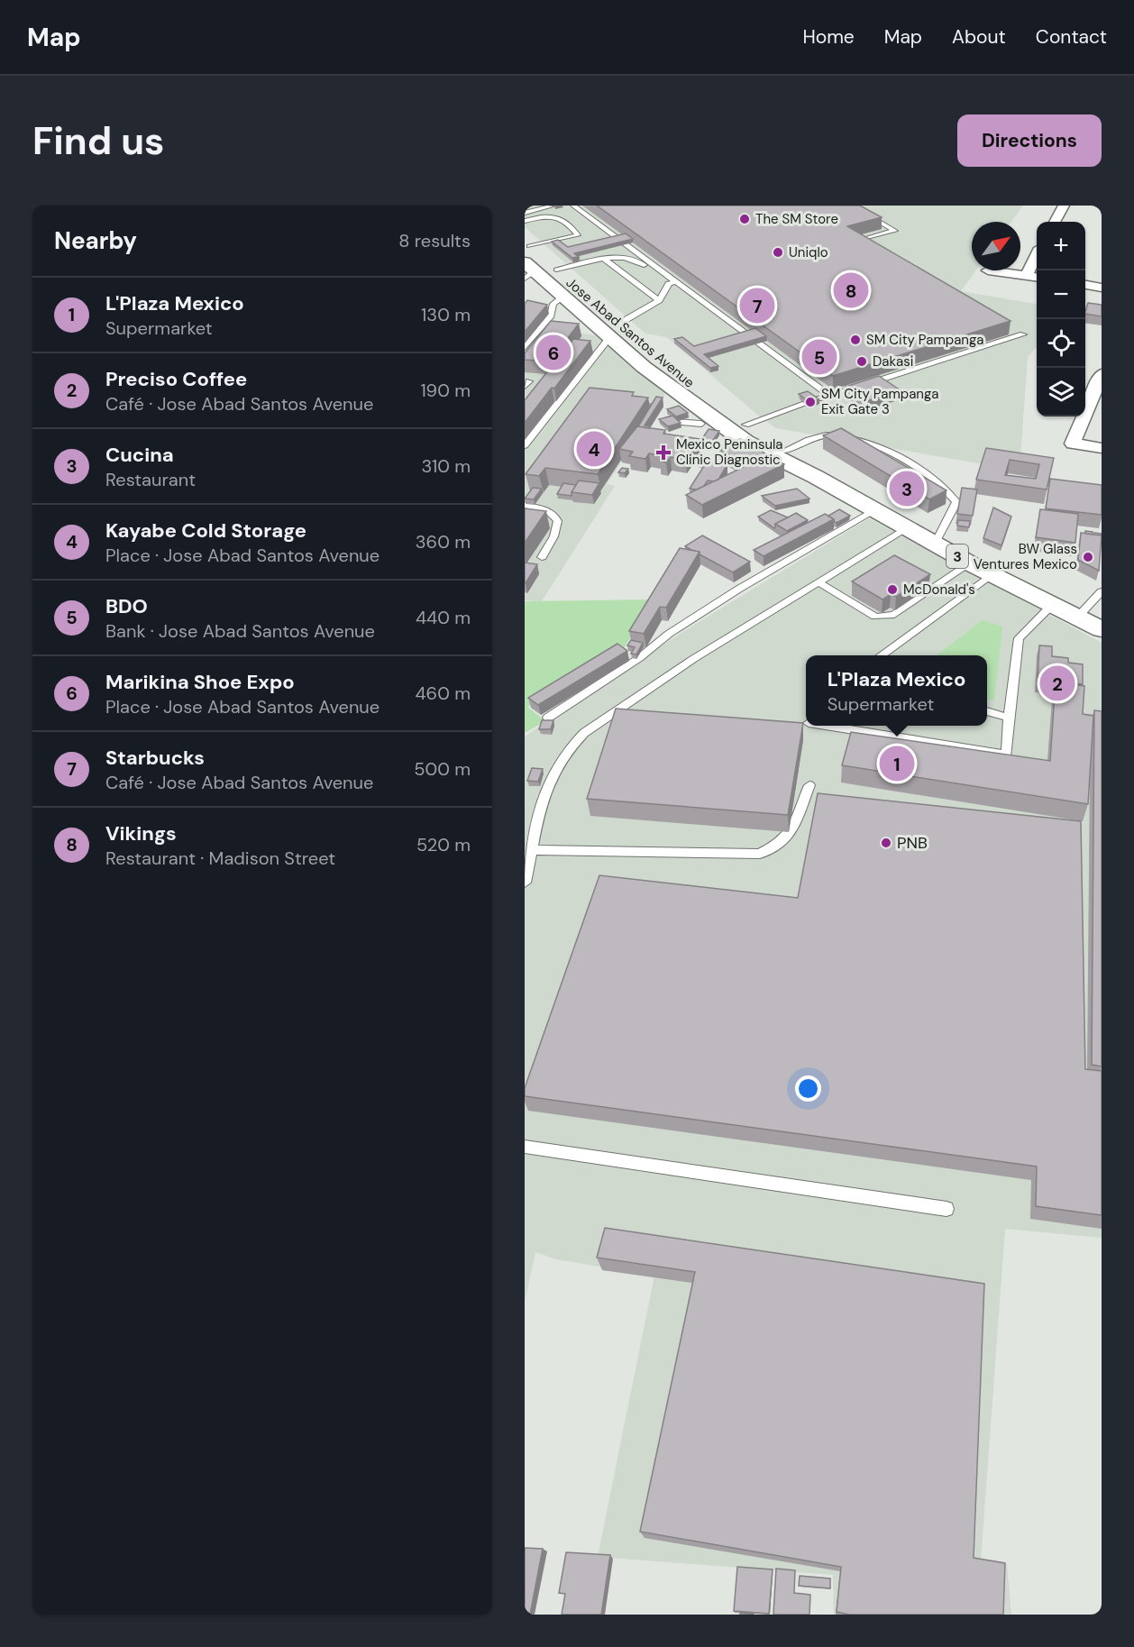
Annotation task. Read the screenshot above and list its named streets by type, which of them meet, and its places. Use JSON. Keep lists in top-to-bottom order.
{
  "streets": {
    "highway": ["Jose Abad Santos Avenue", "3"]
  },
  "places": {
    "other": [
      "The SM Store",
      "Uniqlo",
      "SM City Pampanga",
      "Dakasi",
      "SM City Pampanga Exit Gate 3",
      "BW Glass Ventures Mexico",
      "McDonald's",
      "PNB"
    ],
    "health": ["Mexico Peninsula Clinic Diagnostic"]
  },
  "north": "top right",
  "page": {
    "header": "Map",
    "nav": [
      "Home",
      "Map",
      "About",
      "Contact"
    ],
    "buttons": "Directions",
    "title": "Find us",
    "heading": ["Nearby", "8 results"],
    "map_buttons": ["+", "−"],
    "pins": [
      "8",
      "7",
      "6",
      "5",
      "4",
      "3",
      "2",
      "1"
    ],
    "list": [
      {
        "mark": "1",
        "name": "L'Plaza Mexico",
        "note": "Supermarket",
        "value": "130 m"
      },
      {
        "mark": "2",
        "name": "Preciso Coffee",
        "note": "Café · Jose Abad Santos Avenue",
        "value": "190 m"
      },
      {
        "mark": "3",
        "name": "Cucina",
        "note": "Restaurant",
        "value": "310 m"
      },
      {
        "mark": "4",
        "name": "Kayabe Cold Storage",
        "note": "Place · Jose Abad Santos Avenue",
        "value": "360 m"
      },
      {
        "mark": "5",
        "name": "BDO",
        "note": "Bank · Jose Abad Santos Avenue",
        "value": "440 m"
      },
      {
        "mark": "6",
        "name": "Marikina Shoe Expo",
        "note": "Place · Jose Abad Santos Avenue",
        "value": "460 m"
      },
      {
        "mark": "7",
        "name": "Starbucks",
        "note": "Café · Jose Abad Santos Avenue",
        "value": "500 m"
      },
      {
        "mark": "8",
        "name": "Vikings",
        "note": "Restaurant · Madison Street",
        "value": "520 m"
      }
    ],
    "popup": ["L'Plaza Mexico", "Supermarket"]
  }
}
